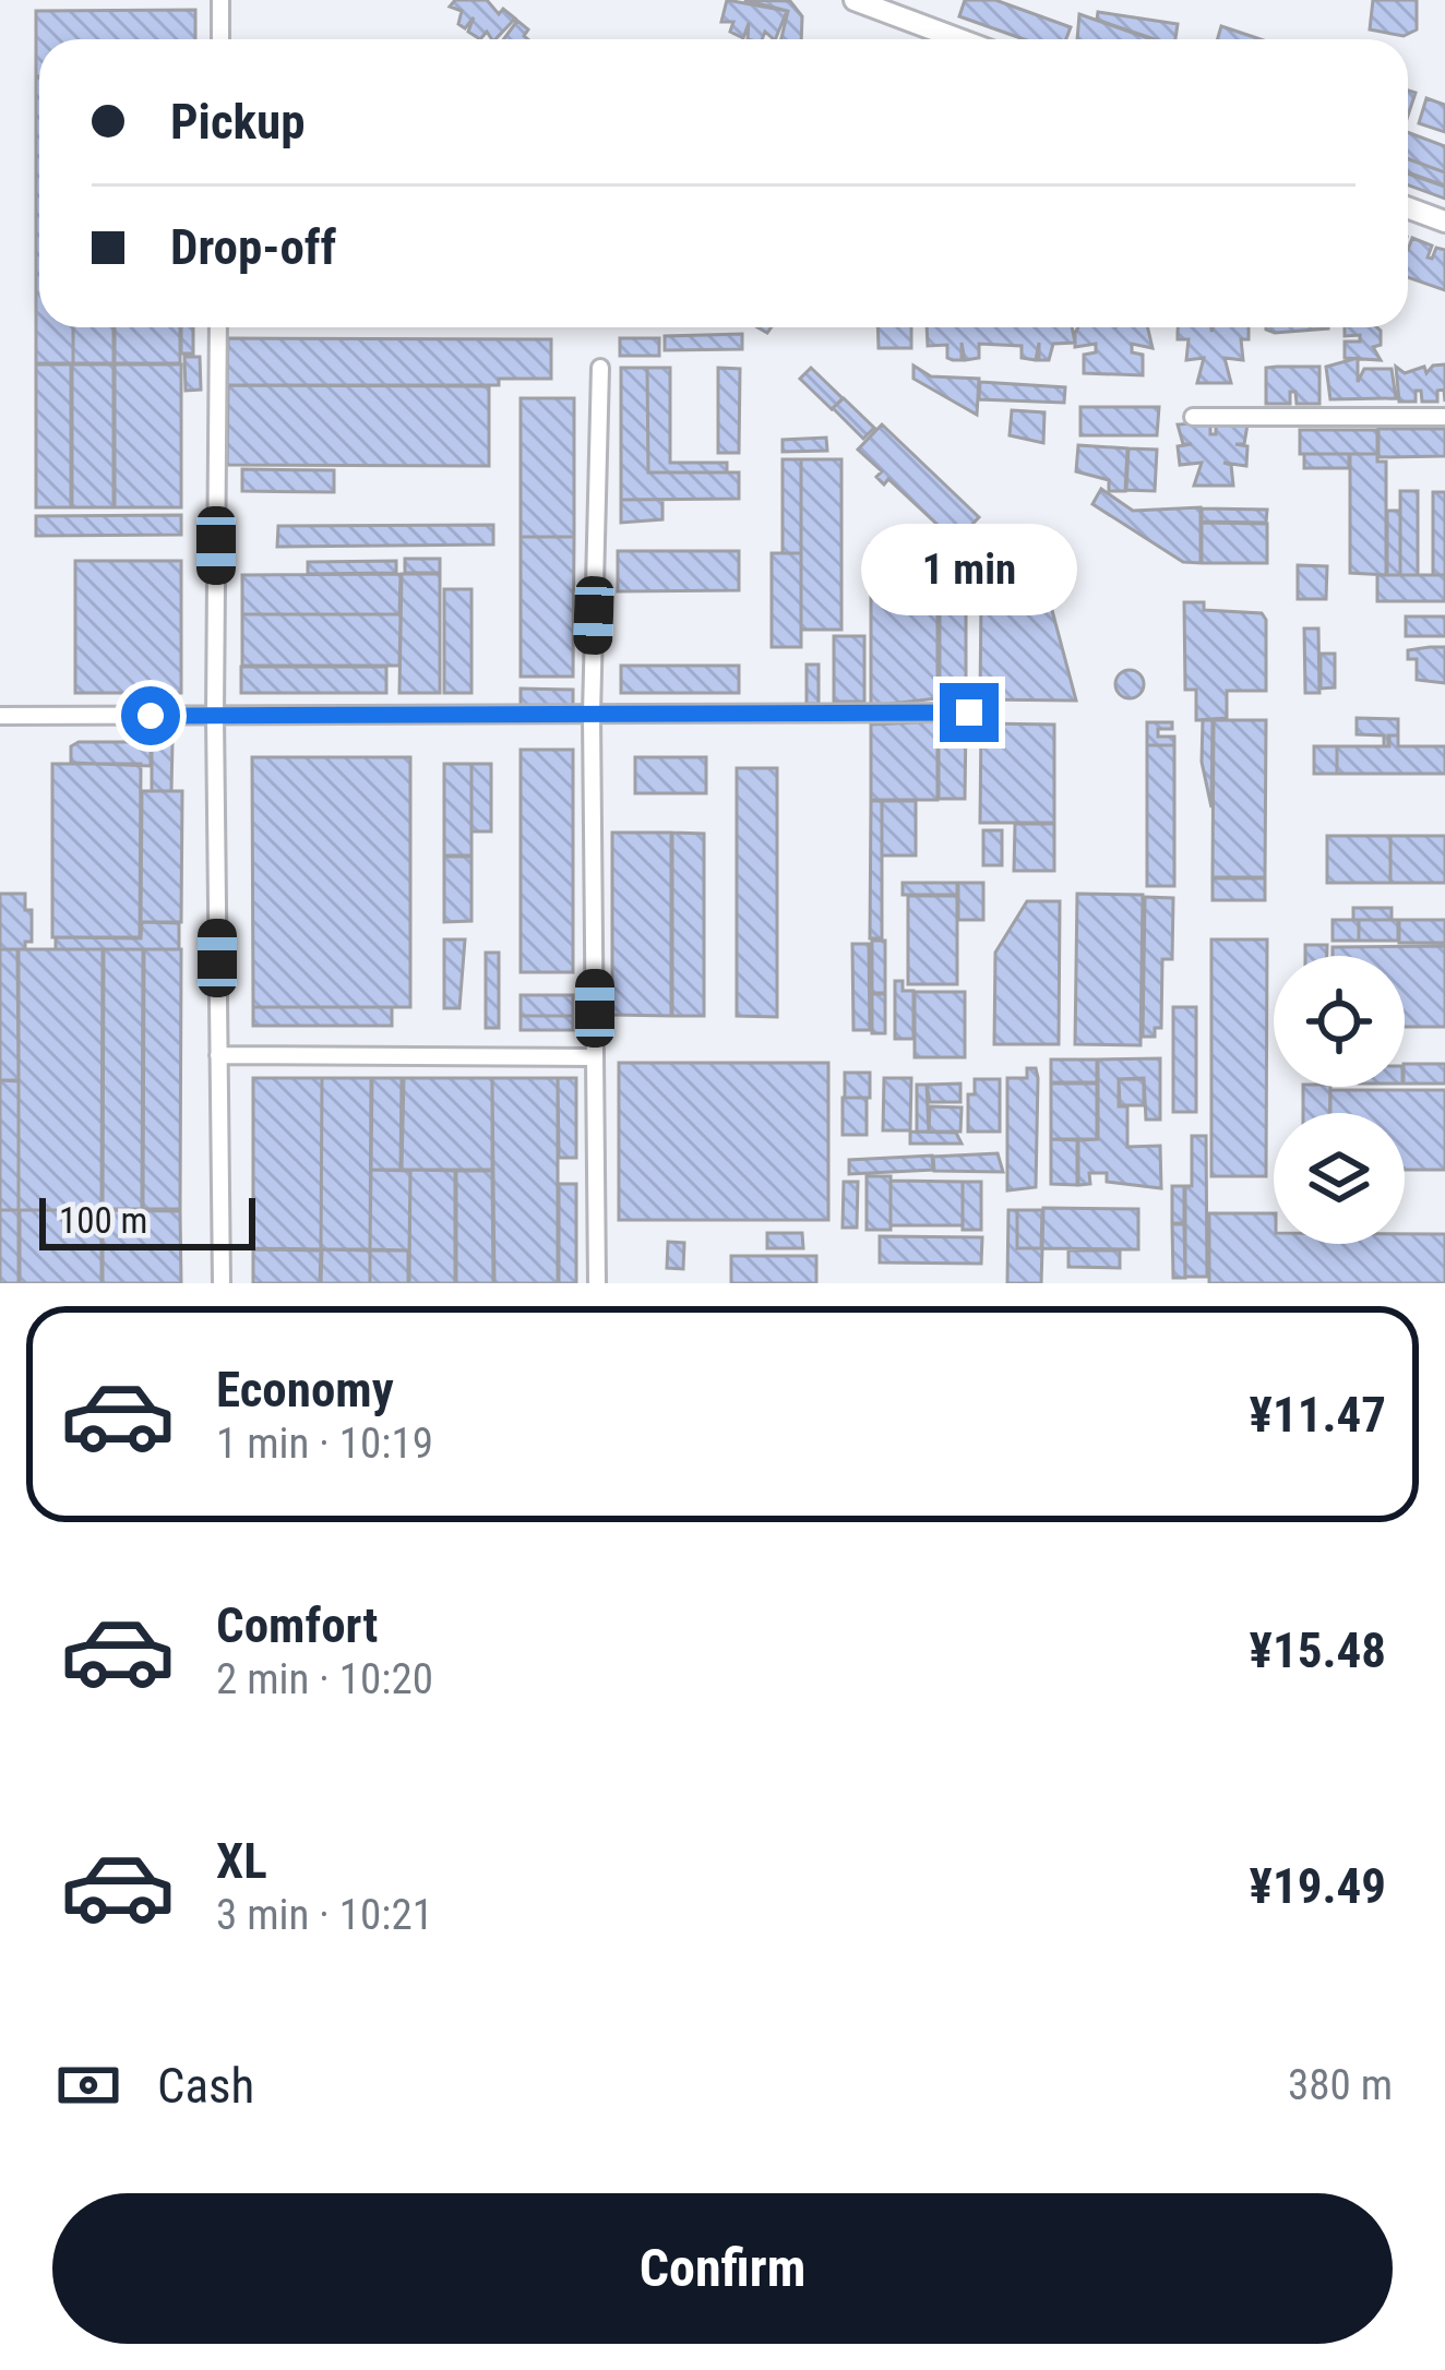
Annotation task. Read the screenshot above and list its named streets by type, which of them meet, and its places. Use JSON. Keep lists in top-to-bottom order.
{
  "scale_bar": "100 m",
  "page": {
    "banner": ["Pickup", "Drop-off"],
    "bubble": "1 min",
    "scale": "100 m",
    "list": [
      {
        "name": "Economy",
        "note": "1 min · 10:19",
        "value": "¥11.47"
      },
      {
        "name": "Comfort",
        "note": "2 min · 10:20",
        "value": "¥15.48"
      },
      {
        "name": "XL",
        "note": "3 min · 10:21",
        "value": "¥19.49"
      }
    ],
    "pay": ["Cash", "380 m"],
    "buttons": "Confirm"
  }
}
